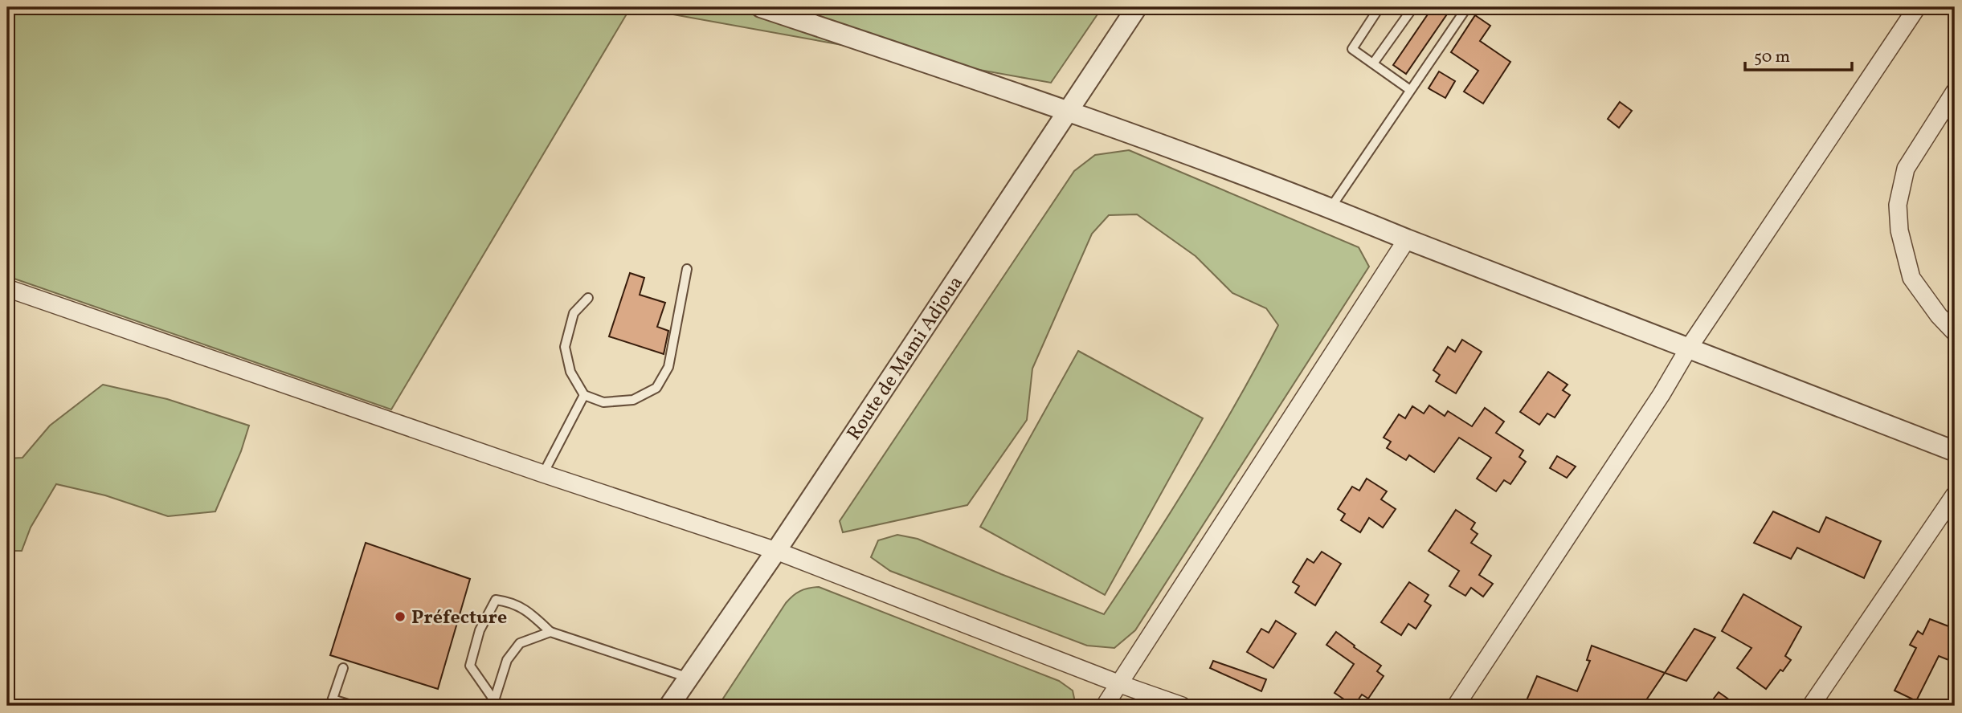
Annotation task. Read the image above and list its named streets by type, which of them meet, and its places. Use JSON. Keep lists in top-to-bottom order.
{
  "streets": {
    "street": ["Route de Mami Adjoua"]
  },
  "places": ["Préfecture"],
  "scale_bar": "50 m"
}
